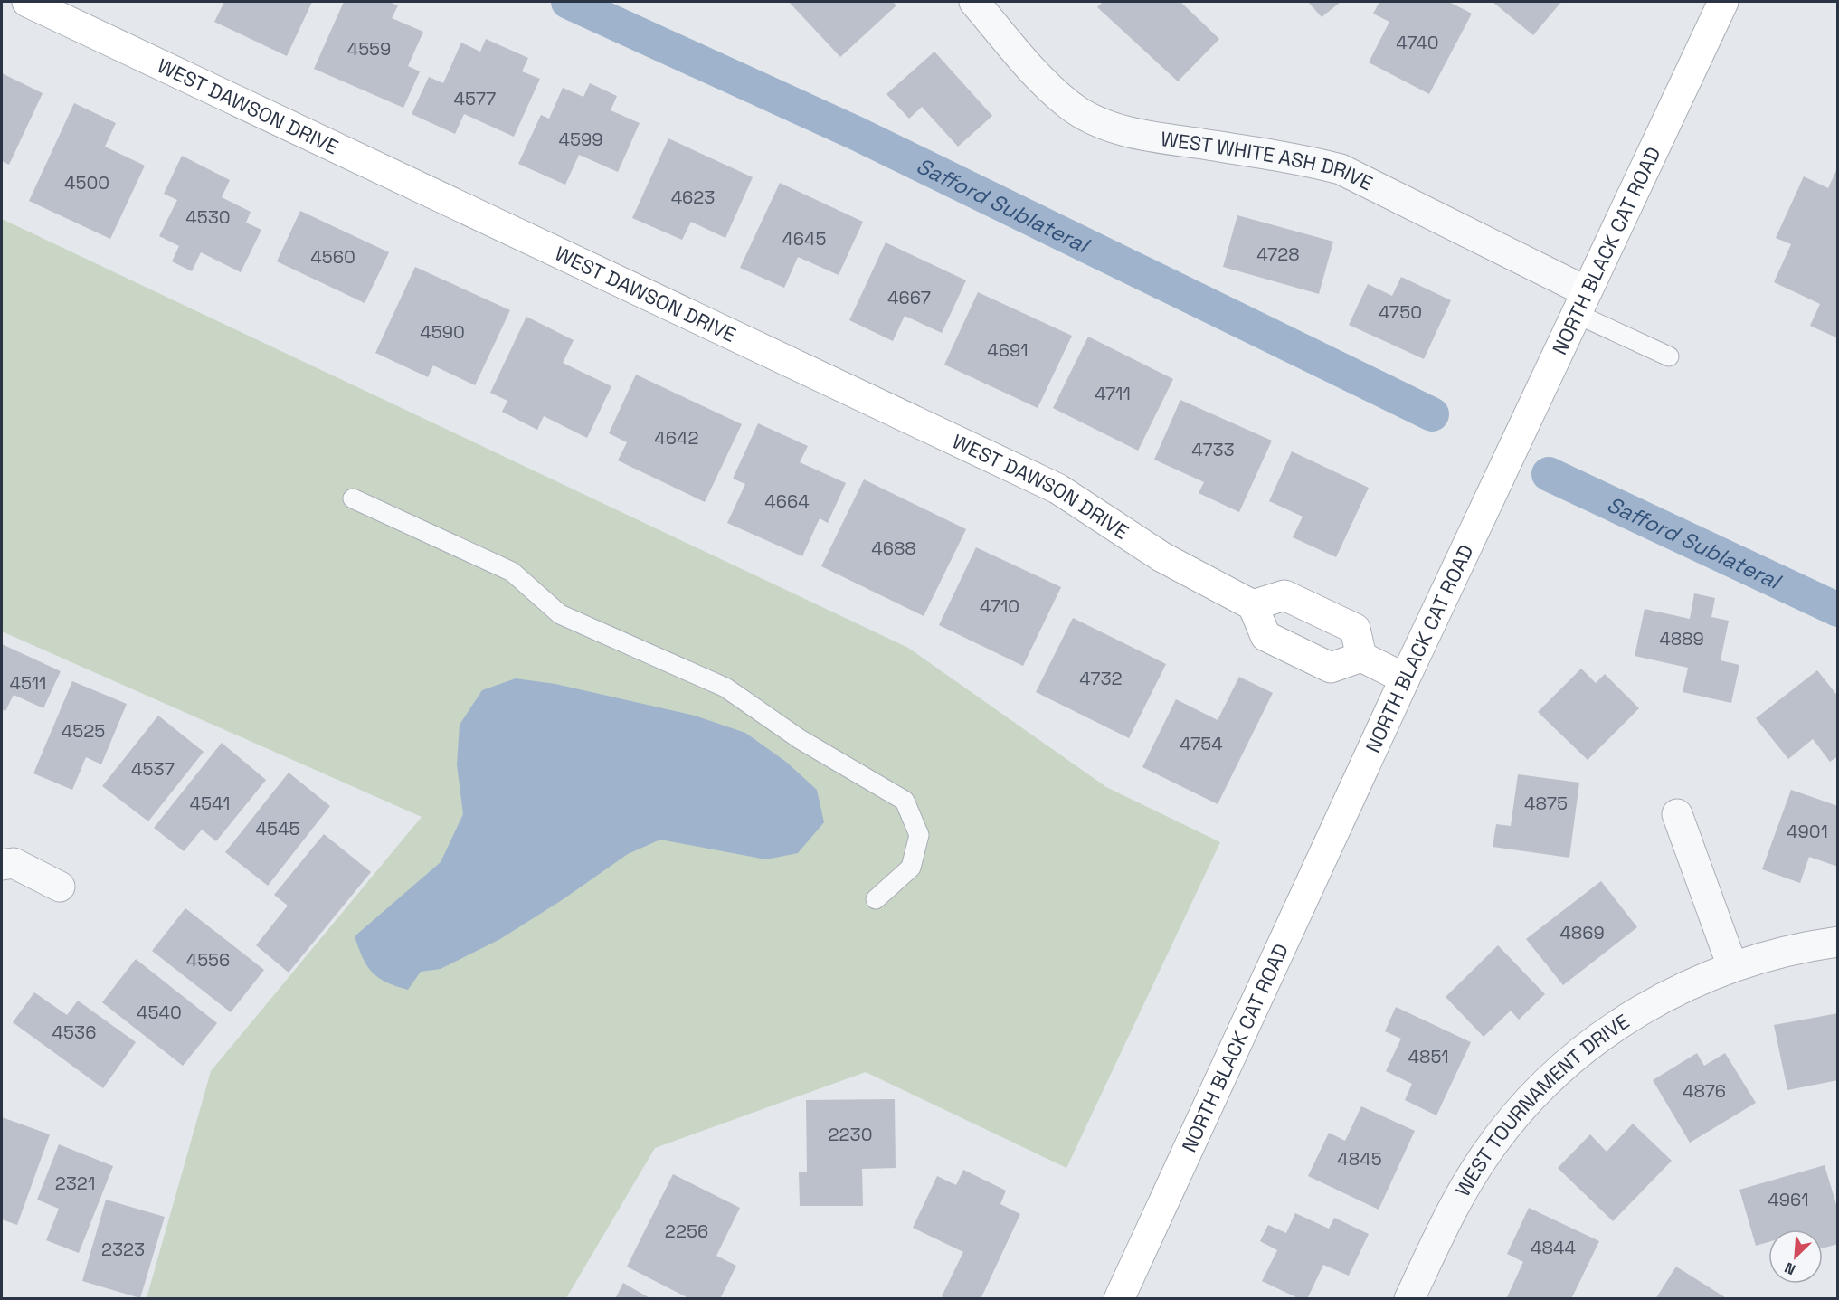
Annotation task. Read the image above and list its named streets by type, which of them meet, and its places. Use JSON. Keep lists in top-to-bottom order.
{
  "streets": {
    "street": [
      "WEST DAWSON DRIVE",
      "WEST WHITE ASH DRIVE",
      "NORTH BLACK CAT ROAD",
      "WEST TOURNAMENT DRIVE"
    ]
  },
  "crossings": [
    ["WEST WHITE ASH DRIVE", "NORTH BLACK CAT ROAD"]
  ],
  "water": ["Safford Sublateral"],
  "house_numbers": [
    "4740",
    "4559",
    "4577",
    "4599",
    "4500",
    "4623",
    "4530",
    "4645",
    "4728",
    "4560",
    "4667",
    "4750",
    "4590",
    "4691",
    "4711",
    "4642",
    "4733",
    "4664",
    "4688",
    "4710",
    "4889",
    "4732",
    "4511",
    "4525",
    "4754",
    "4537",
    "4541",
    "4875",
    "4545",
    "4901",
    "4869",
    "4556",
    "4540",
    "4536",
    "4851",
    "4876",
    "2230",
    "4845",
    "2321",
    "4961",
    "2256",
    "4844",
    "2323"
  ],
  "north": "bottom left"
}
